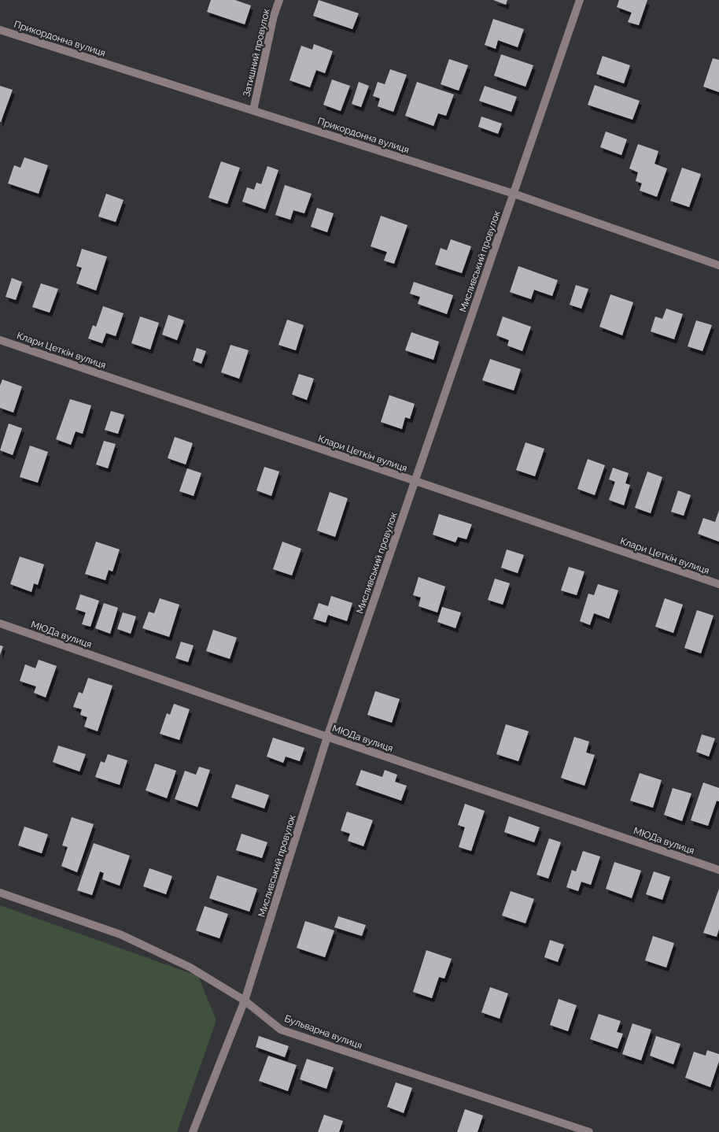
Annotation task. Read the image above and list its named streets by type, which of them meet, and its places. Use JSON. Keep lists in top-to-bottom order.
{
  "streets": {
    "street": [
      "Прикордонна вулиця",
      "Затишний провулок",
      "Мисливський провулок",
      "Клари Цеткін вулиця",
      "МЮДа вулиця",
      "Бульварна вулиця"
    ]
  },
  "crossings": [
    ["Прикордонна вулиця", "Затишний провулок"],
    ["Прикордонна вулиця", "Мисливський провулок"],
    ["Мисливський провулок", "Клари Цеткін вулиця"],
    ["Мисливський провулок", "МЮДа вулиця"],
    ["Мисливський провулок", "Бульварна вулиця"]
  ]
}
